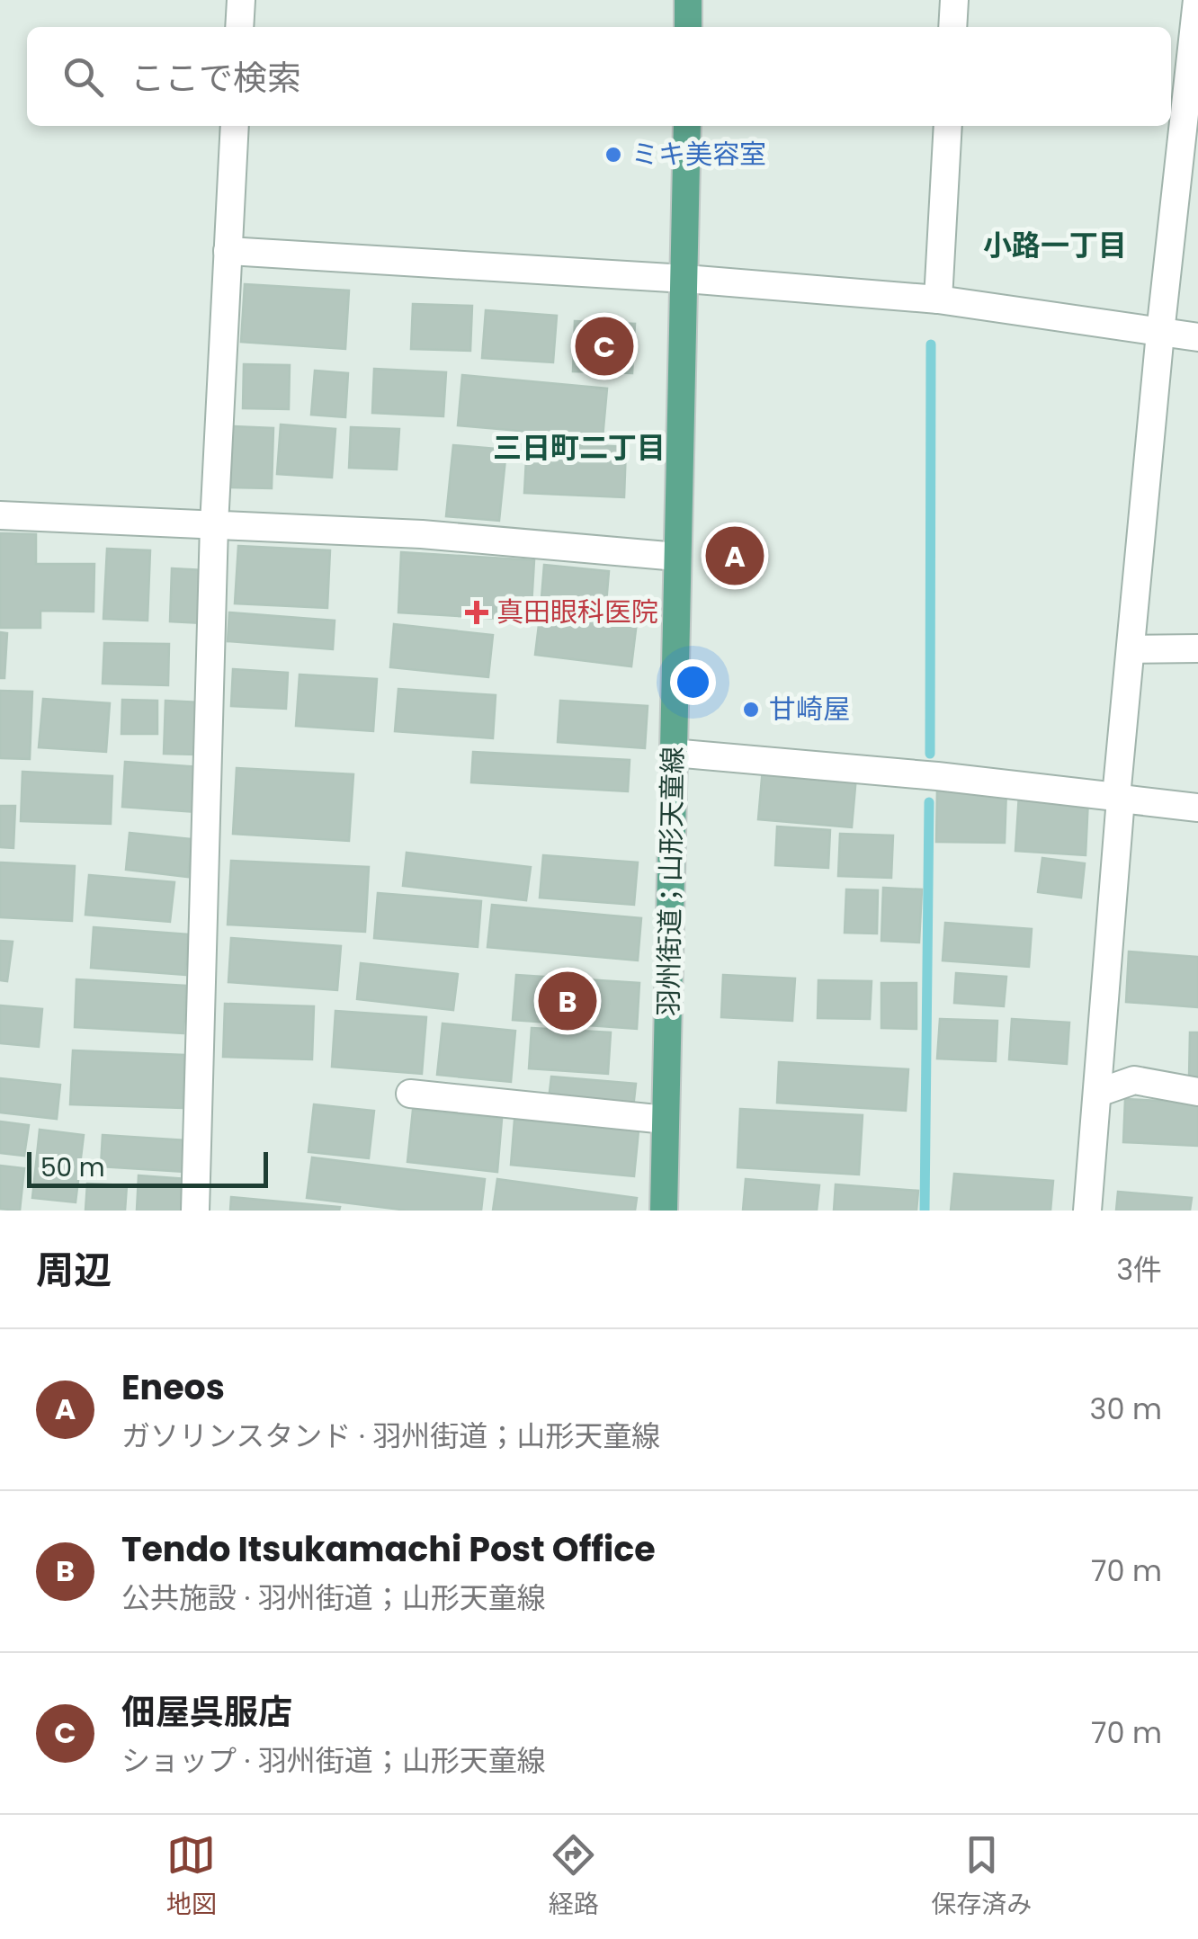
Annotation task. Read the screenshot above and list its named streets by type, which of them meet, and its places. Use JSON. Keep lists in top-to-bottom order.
{
  "streets": {
    "main road": ["羽州街道；山形天童線"]
  },
  "districts": ["小路一丁目", "三日町二丁目"],
  "places": {
    "other": ["ミキ美容室", "甘崎屋"],
    "health": ["真田眼科医院"]
  },
  "scale_bar": "50 m",
  "page": {
    "search": "ここで検索",
    "pins": ["C", "A", "B"],
    "scale": "50 m",
    "heading": ["周辺", "3件"],
    "list": [
      {
        "mark": "A",
        "name": "Eneos",
        "note": "ガソリンスタンド · 羽州街道；山形天童線",
        "value": "30 m"
      },
      {
        "mark": "B",
        "name": "Tendo Itsukamachi Post Office",
        "note": "公共施設 · 羽州街道；山形天童線",
        "value": "70 m"
      },
      {
        "mark": "C",
        "name": "佃屋呉服店",
        "note": "ショップ · 羽州街道；山形天童線",
        "value": "70 m"
      }
    ],
    "nav": ["地図", "経路", "保存済み"]
  }
}
